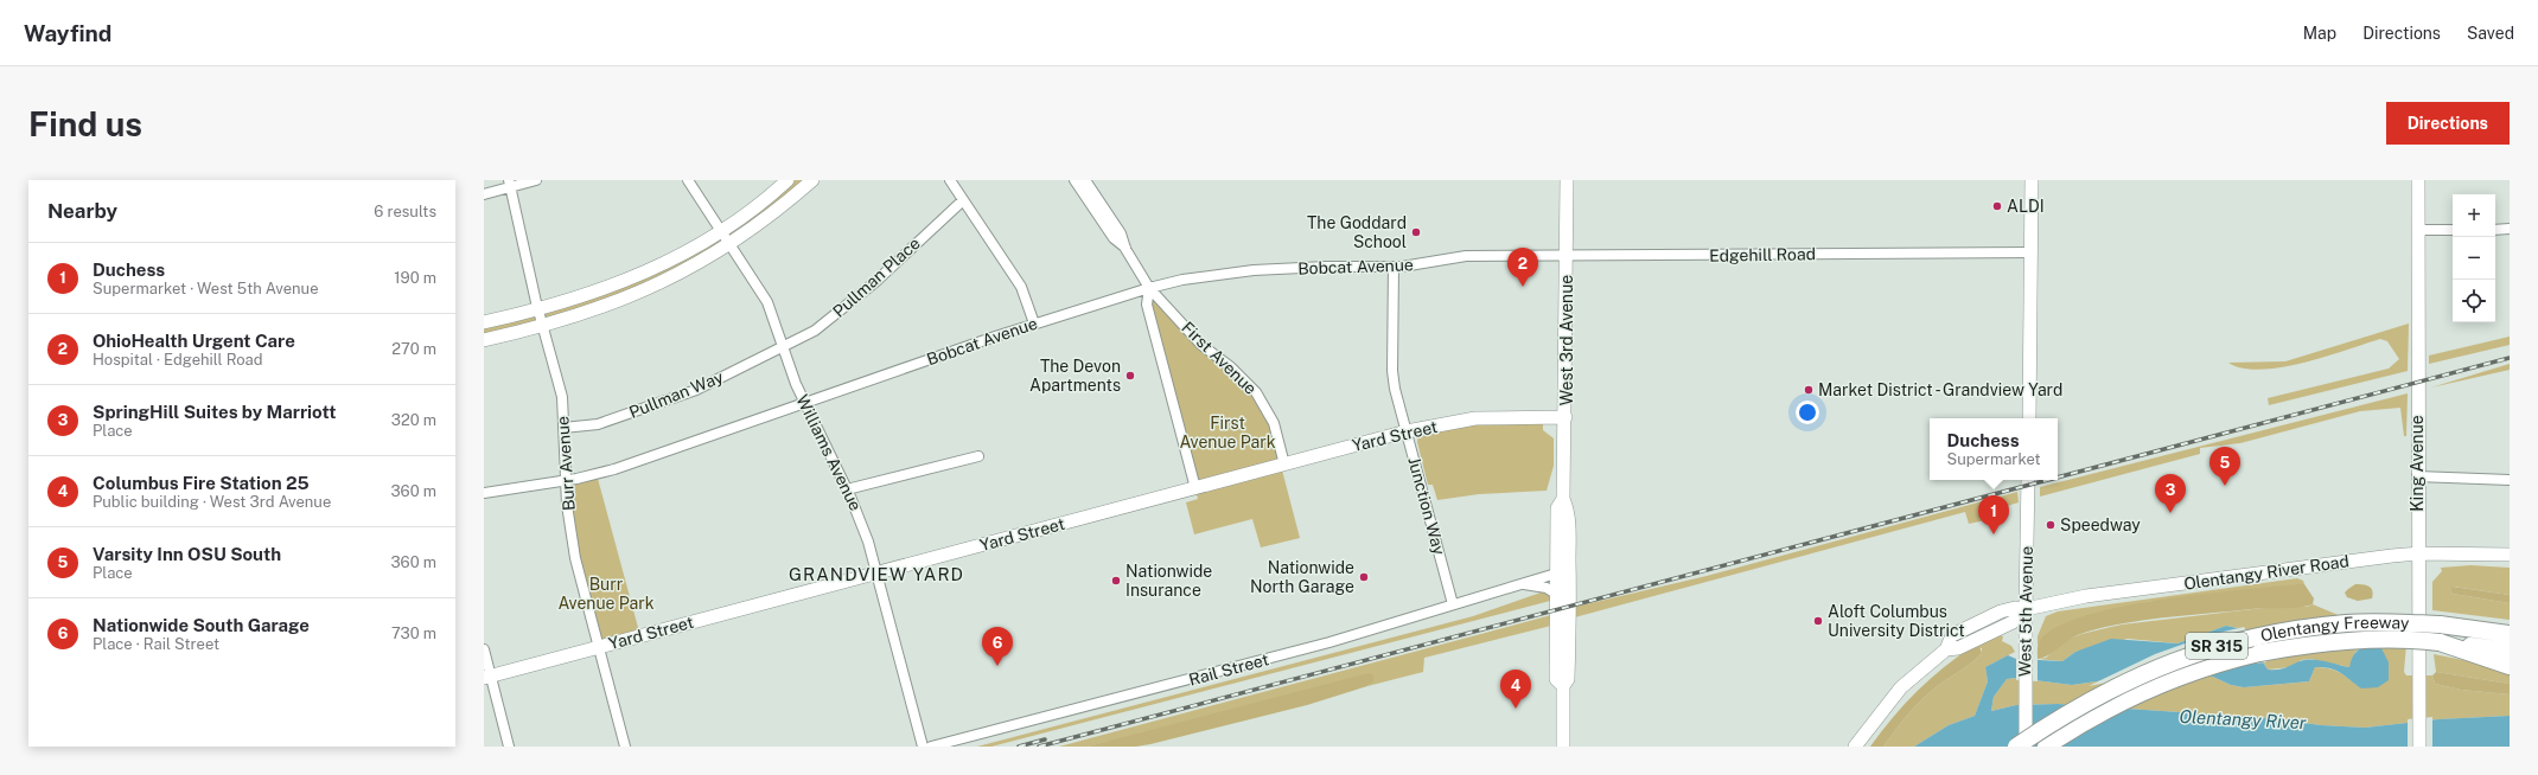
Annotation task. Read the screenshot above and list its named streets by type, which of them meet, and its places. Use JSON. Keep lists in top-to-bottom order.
{
  "streets": {
    "highway": ["Olentangy Freeway", "SR 315"],
    "street": [
      "Edgehill Road",
      "Bobcat Avenue",
      "Pullman Place",
      "West 3rd Avenue",
      "First Avenue",
      "Pullman Way",
      "Yard Street",
      "Williams Avenue",
      "Burr Avenue",
      "King Avenue",
      "Junction Way",
      "Olentangy River Road",
      "West 5th Avenue",
      "Rail Street"
    ]
  },
  "crossings": [
    ["Edgehill Road", "Bobcat Avenue"],
    ["Edgehill Road", "West 3rd Avenue"],
    ["Bobcat Avenue", "First Avenue"],
    ["Bobcat Avenue", "Williams Avenue"],
    ["Bobcat Avenue", "Burr Avenue"],
    ["Bobcat Avenue", "Junction Way"],
    ["Pullman Place", "Pullman Way"],
    ["Pullman Place", "Williams Avenue"],
    ["West 3rd Avenue", "Yard Street"],
    ["West 3rd Avenue", "Rail Street"],
    ["First Avenue", "Yard Street"],
    ["Pullman Way", "Williams Avenue"],
    ["Pullman Way", "Burr Avenue"],
    ["Yard Street", "Williams Avenue"],
    ["Yard Street", "Burr Avenue"],
    ["Yard Street", "Junction Way"],
    ["King Avenue", "Olentangy River Road"],
    ["Junction Way", "Rail Street"],
    ["Olentangy River Road", "West 5th Avenue"]
  ],
  "districts": ["GRANDVIEW YARD"],
  "water": ["Olentangy River"],
  "parks": ["First Avenue Park", "Burr Avenue Park"],
  "places": [
    "ALDI",
    "The Goddard School",
    "The Devon Apartments",
    "Market District - Grandview Yard",
    "Speedway",
    "Nationwide North Garage",
    "Nationwide Insurance",
    "Aloft Columbus University District"
  ],
  "page": {
    "header": "Wayfind",
    "nav": ["Map", "Directions", "Saved"],
    "buttons": "Directions",
    "title": "Find us",
    "heading": ["Nearby", "6 results"],
    "map_buttons": ["+", "−"],
    "list": [
      {
        "mark": "1",
        "name": "Duchess",
        "note": "Supermarket · West 5th Avenue",
        "value": "190 m"
      },
      {
        "mark": "2",
        "name": "OhioHealth Urgent Care",
        "note": "Hospital · Edgehill Road",
        "value": "270 m"
      },
      {
        "mark": "3",
        "name": "SpringHill Suites by Marriott",
        "note": "Place",
        "value": "320 m"
      },
      {
        "mark": "4",
        "name": "Columbus Fire Station 25",
        "note": "Public building · West 3rd Avenue",
        "value": "360 m"
      },
      {
        "mark": "5",
        "name": "Varsity Inn OSU South",
        "note": "Place",
        "value": "360 m"
      },
      {
        "mark": "6",
        "name": "Nationwide South Garage",
        "note": "Place · Rail Street",
        "value": "730 m"
      }
    ],
    "pins": [
      "2",
      "5",
      "3",
      "1",
      "6",
      "4"
    ],
    "popup": ["Duchess", "Supermarket"]
  }
}
